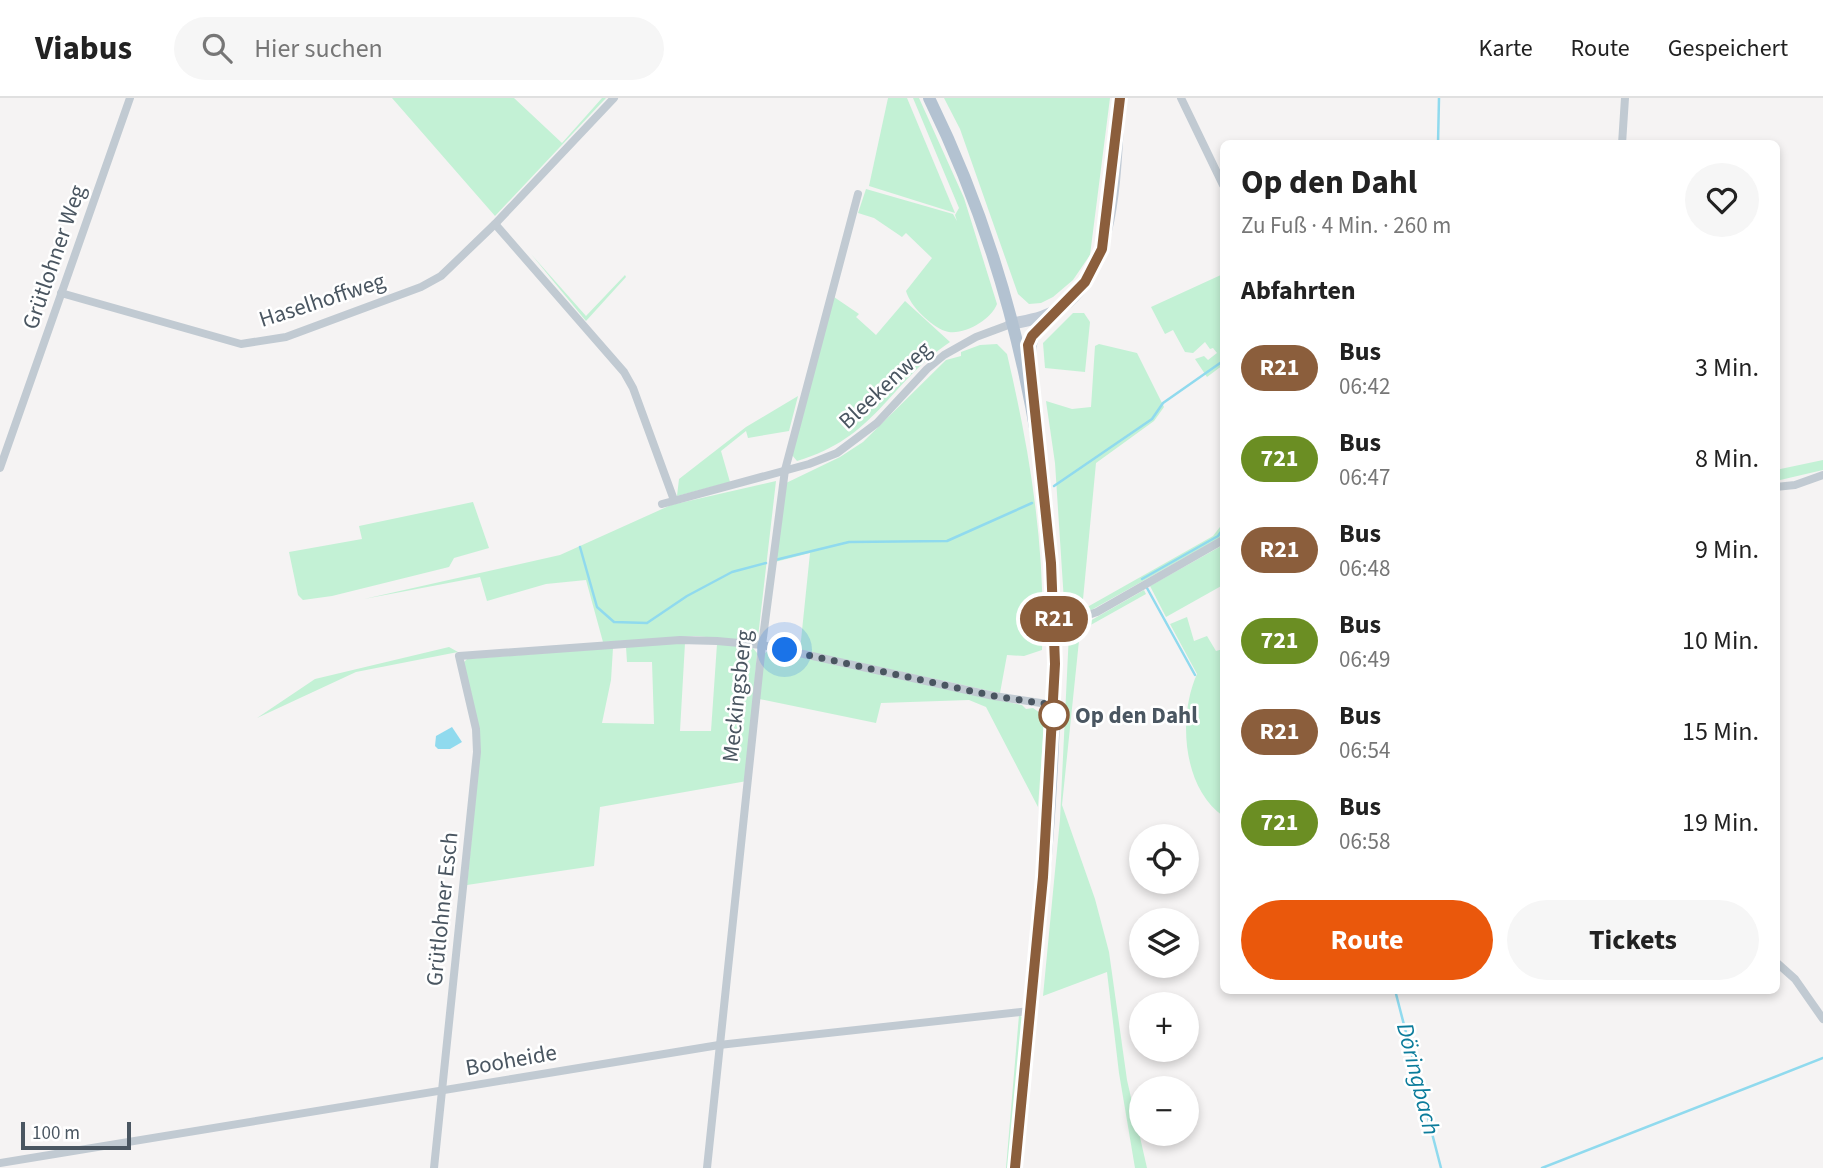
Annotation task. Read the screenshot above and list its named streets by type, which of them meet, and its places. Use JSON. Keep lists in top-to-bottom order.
{
  "streets": {
    "street": [
      "Grütlohner Weg",
      "Haselhoffweg",
      "Bleekenweg",
      "Meckingsberg",
      "Grütlohner Esch",
      "Booheide"
    ]
  },
  "crossings": [
    ["Grütlohner Weg", "Haselhoffweg"],
    ["Bleekenweg", "Meckingsberg"],
    ["Meckingsberg", "Grütlohner Esch"],
    ["Meckingsberg", "Booheide"],
    ["Grütlohner Esch", "Booheide"]
  ],
  "water": ["Döringbach"],
  "places": ["Op den Dahl"],
  "lines": ["bus line R21"],
  "scale_bar": "100 m",
  "page": {
    "header": "Viabus",
    "search": "Hier suchen",
    "nav": ["Karte", "Route", "Gespeichert"],
    "on_map": "R21",
    "heading": [
      ["Op den Dahl", "Zu Fuß · 4 Min. · 260 m"],
      "Abfahrten"
    ],
    "list": [
      {
        "mark": "R21",
        "name": "Bus",
        "note": "06:42",
        "value": "3 Min."
      },
      {
        "mark": "721",
        "name": "Bus",
        "note": "06:47",
        "value": "8 Min."
      },
      {
        "mark": "R21",
        "name": "Bus",
        "note": "06:48",
        "value": "9 Min."
      },
      {
        "mark": "721",
        "name": "Bus",
        "note": "06:49",
        "value": "10 Min."
      },
      {
        "mark": "R21",
        "name": "Bus",
        "note": "06:54",
        "value": "15 Min."
      },
      {
        "mark": "721",
        "name": "Bus",
        "note": "06:58",
        "value": "19 Min."
      }
    ],
    "map_buttons": ["+", "−"],
    "buttons": ["Route", "Tickets"],
    "scale": "100 m"
  }
}
